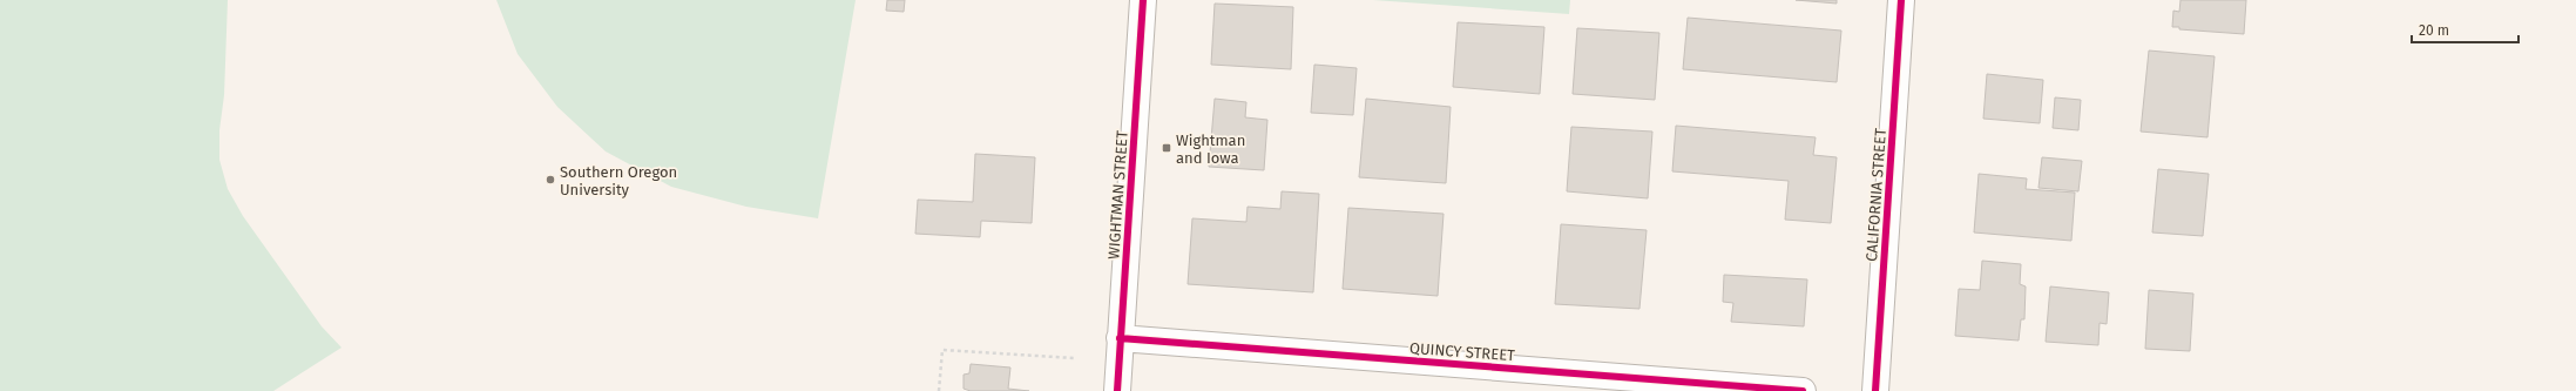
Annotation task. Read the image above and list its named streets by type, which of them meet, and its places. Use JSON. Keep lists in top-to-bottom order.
{
  "streets": {
    "street": ["WIGHTMAN STREET", "CALIFORNIA STREET", "QUINCY STREET"]
  },
  "crossings": [
    ["WIGHTMAN STREET", "QUINCY STREET"]
  ],
  "places": {
    "transit": ["Wightman and Iowa"],
    "other": ["Southern Oregon University"]
  },
  "scale_bar": "20 m"
}
